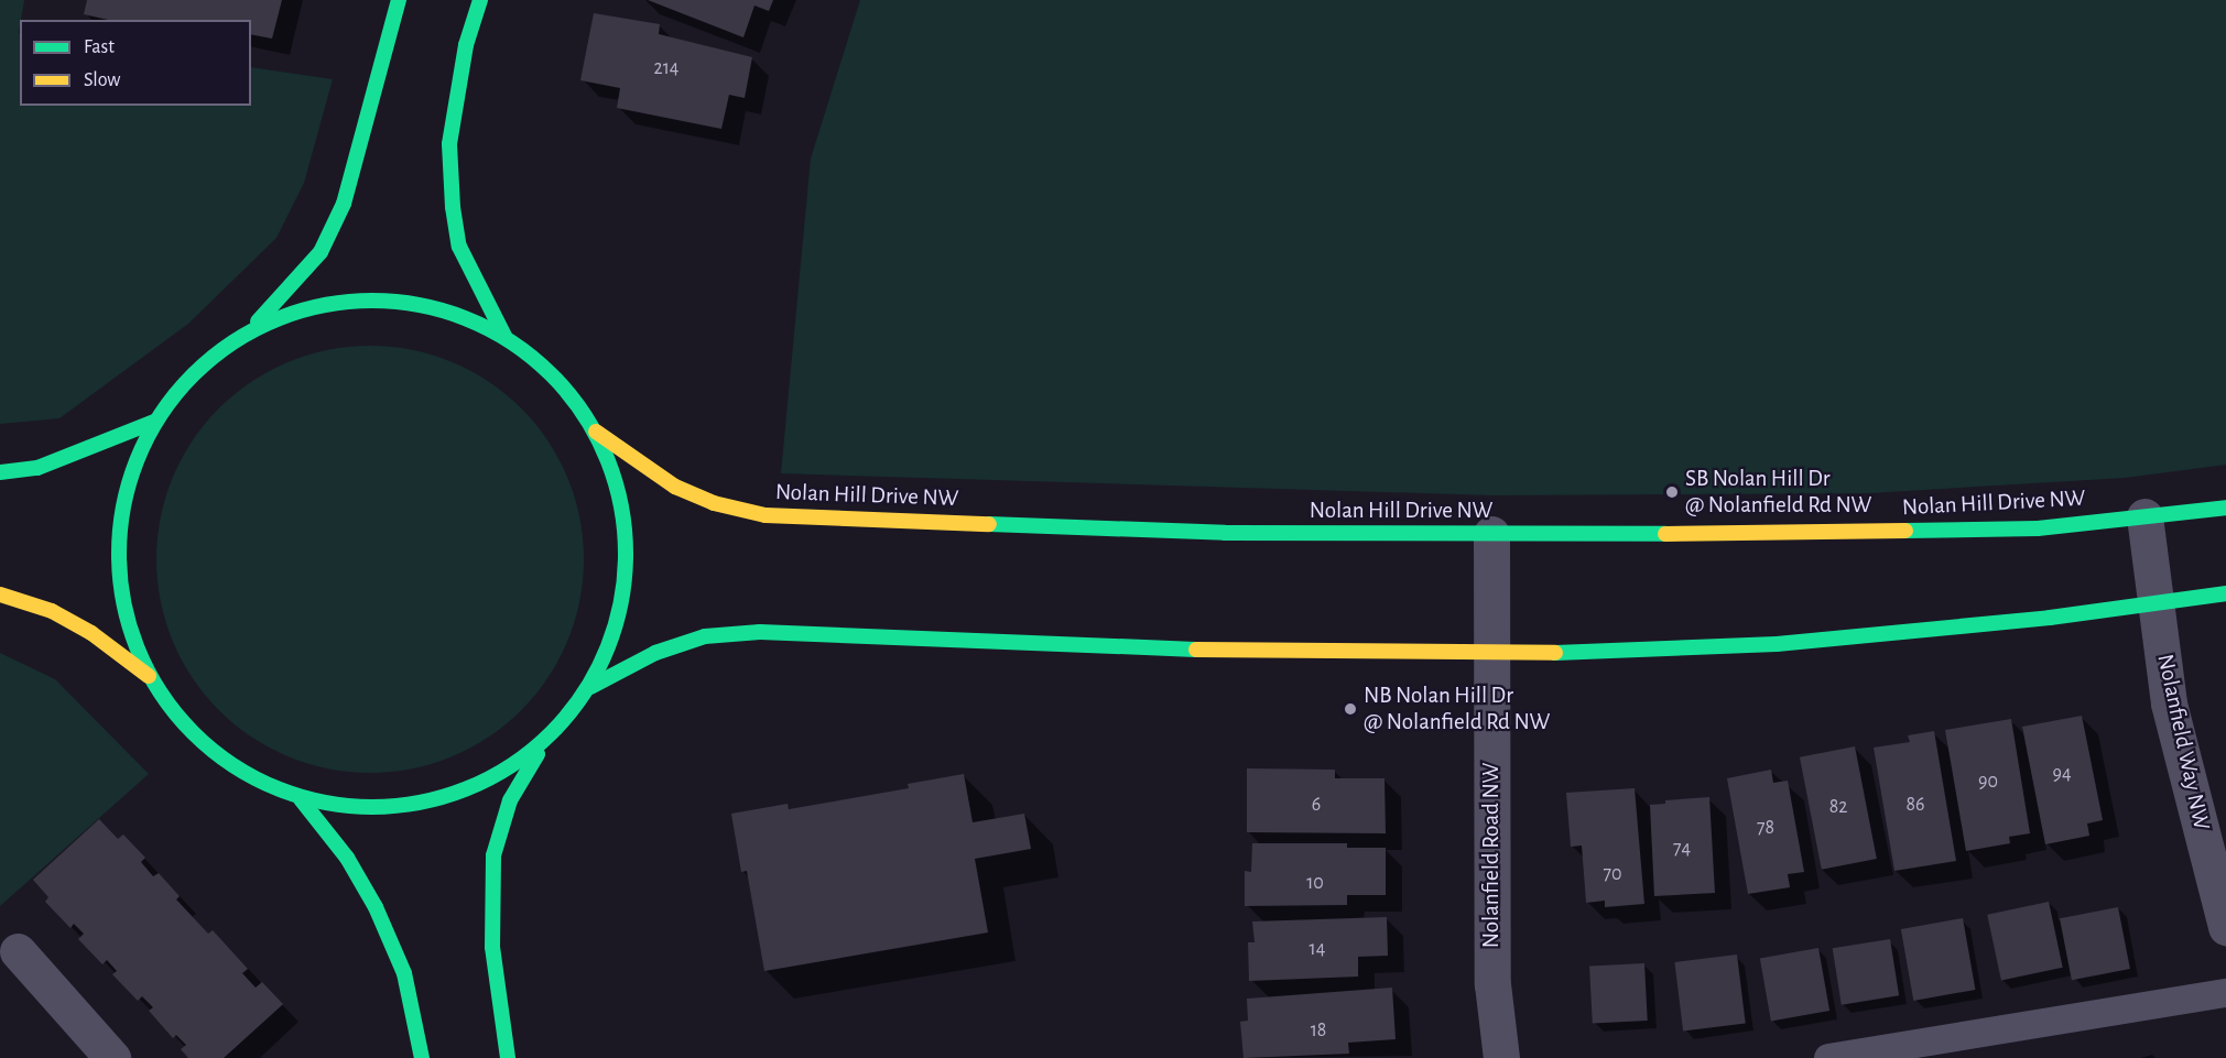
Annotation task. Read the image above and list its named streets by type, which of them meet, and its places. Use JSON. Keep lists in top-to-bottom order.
{
  "streets": {
    "street": ["Nolan Hill Drive NW", "Nolanfield Way NW", "Nolanfield Road NW"]
  },
  "crossings": [
    ["Nolan Hill Drive NW", "Nolanfield Way NW"],
    ["Nolan Hill Drive NW", "Nolanfield Road NW"]
  ],
  "places": ["SB Nolan Hill Dr @ Nolanfield Rd NW", "NB Nolan Hill Dr @ Nolanfield Rd NW"],
  "house_numbers": [
    "214",
    "94",
    "90",
    "6",
    "86",
    "82",
    "78",
    "74",
    "70",
    "10",
    "14",
    "18"
  ],
  "legend": ["Fast", "Slow"]
}
